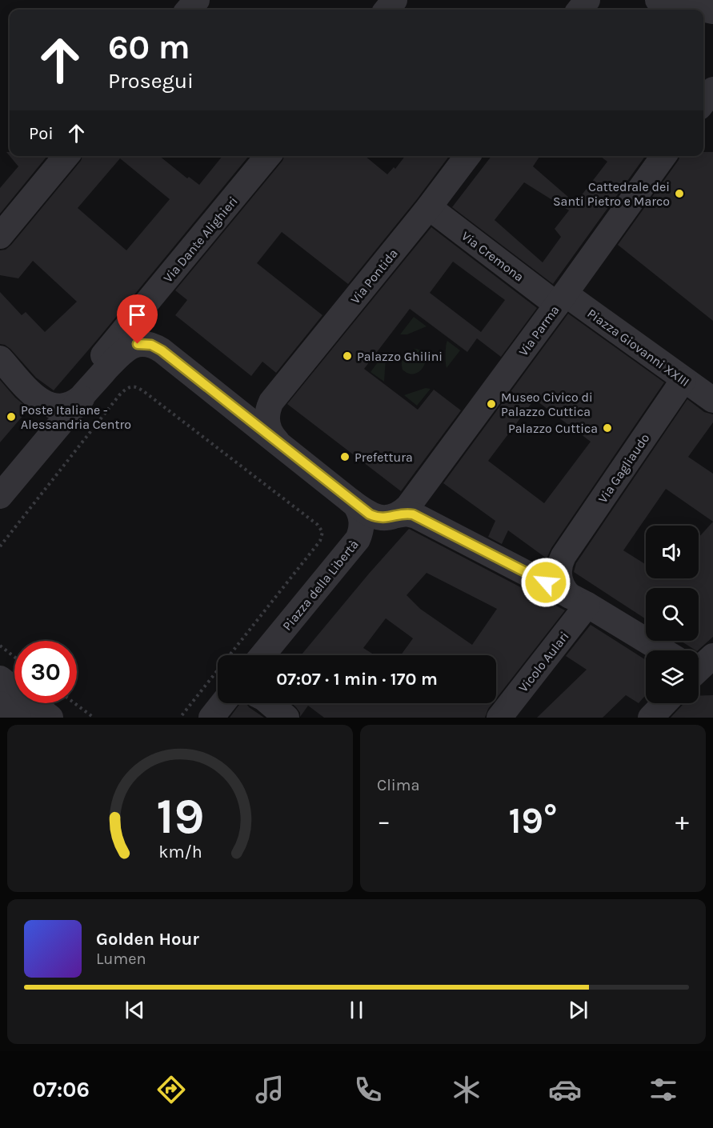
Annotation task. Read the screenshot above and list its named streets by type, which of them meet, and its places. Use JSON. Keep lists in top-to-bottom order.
{
  "streets": {
    "street": [
      "Via Dante Alighieri",
      "Via Cremona",
      "Via Pontida",
      "Via Parma",
      "Piazza Giovanni XXIII",
      "Via Gagliaudo",
      "Piazza della Libertà",
      "Vicolo Aulari"
    ]
  },
  "crossings": [
    ["Via Dante Alighieri", "Piazza della Libertà"],
    ["Via Cremona", "Via Pontida"],
    ["Via Cremona", "Via Parma"],
    ["Via Cremona", "Piazza Giovanni XXIII"],
    ["Via Pontida", "Piazza della Libertà"],
    ["Via Parma", "Piazza Giovanni XXIII"],
    ["Piazza Giovanni XXIII", "Via Gagliaudo"],
    ["Via Gagliaudo", "Vicolo Aulari"]
  ],
  "places": [
    "Cattedrale dei Santi Pietro e Marco",
    "Palazzo Ghilini",
    "Museo Civico di Palazzo Cuttica",
    "Poste Italiane - Alessandria Centro",
    "Palazzo Cuttica",
    "Prefettura"
  ],
  "page": {
    "turn": ["60 m", "Prosegui"],
    "then": "Poi",
    "limit": "30",
    "trip": "07:07 · 1 min · 170 m",
    "tile": "Clima",
    "heat": ["−", "19°", "+"],
    "song": ["Golden Hour", "Lumen"],
    "tabs": "07:06",
    "gauge": ["19", "km/h"]
  }
}
